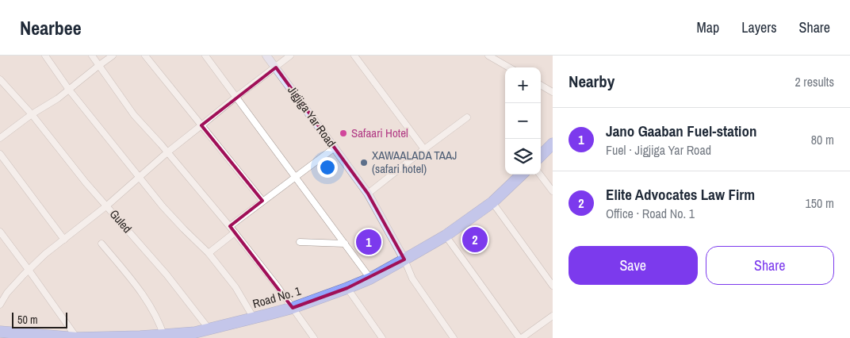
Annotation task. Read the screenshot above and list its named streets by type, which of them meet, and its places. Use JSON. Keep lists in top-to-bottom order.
{
  "streets": {
    "highway": ["Road No. 1"],
    "street": ["Jigjiga Yar Road", "Guled"]
  },
  "crossings": [
    ["Jigjiga Yar Road", "Road No. 1"],
    ["Guled", "Road No. 1"]
  ],
  "places": ["Safaari Hotel", "XAWAALADA TAAJ (safari hotel)"],
  "scale_bar": "50 m",
  "page": {
    "header": "Nearbee",
    "nav": ["Map", "Layers", "Share"],
    "heading": ["Nearby", "2 results"],
    "map_buttons": ["+", "−"],
    "list": [
      {
        "mark": "1",
        "name": "Jano Gaaban Fuel-station",
        "note": "Fuel · Jigjiga Yar Road",
        "value": "80 m"
      },
      {
        "mark": "2",
        "name": "Elite Advocates Law Firm",
        "note": "Office · Road No. 1",
        "value": "150 m"
      }
    ],
    "pins": ["2", "1"],
    "buttons": ["Save", "Share"],
    "scale": "50 m"
  }
}
